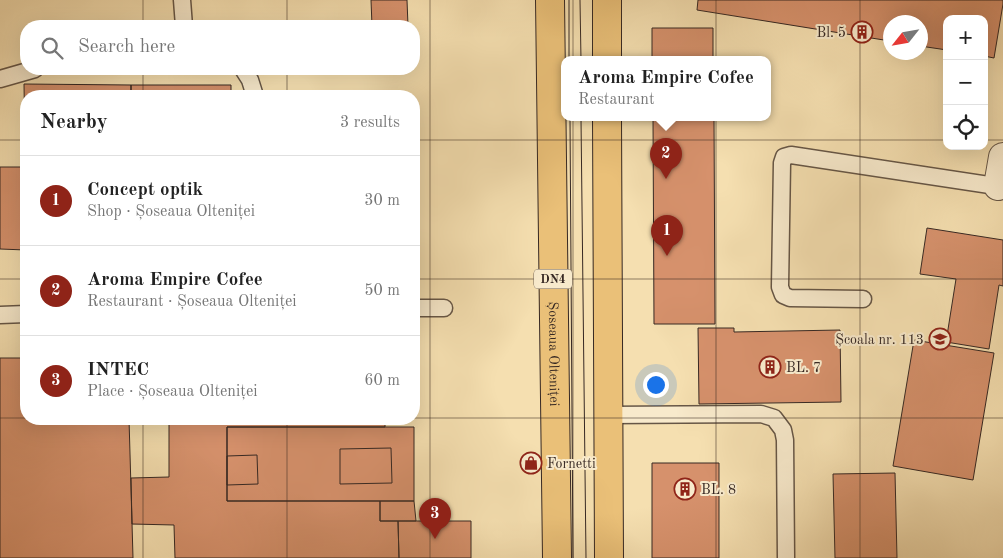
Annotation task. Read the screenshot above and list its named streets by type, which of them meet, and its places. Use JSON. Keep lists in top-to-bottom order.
{
  "streets": {
    "main road": ["DN4", "Șoseaua Olteniței"]
  },
  "places": {
    "building": ["Bl. 5", "BL. 7", "BL. 8"],
    "school or university": ["Școala nr. 113"],
    "shop": ["Fornetti"]
  },
  "north": "bottom left",
  "page": {
    "map_buttons": ["+", "−"],
    "search": "Search here",
    "popup": ["Aroma Empire Cofee", "Restaurant"],
    "heading": ["Nearby", "3 results"],
    "pins": ["2", "1", "3"],
    "list": [
      {
        "mark": "1",
        "name": "Concept optik",
        "note": "Shop · Șoseaua Olteniței",
        "value": "30 m"
      },
      {
        "mark": "2",
        "name": "Aroma Empire Cofee",
        "note": "Restaurant · Șoseaua Olteniței",
        "value": "50 m"
      },
      {
        "mark": "3",
        "name": "INTEC",
        "note": "Place · Șoseaua Olteniței",
        "value": "60 m"
      }
    ]
  }
}
